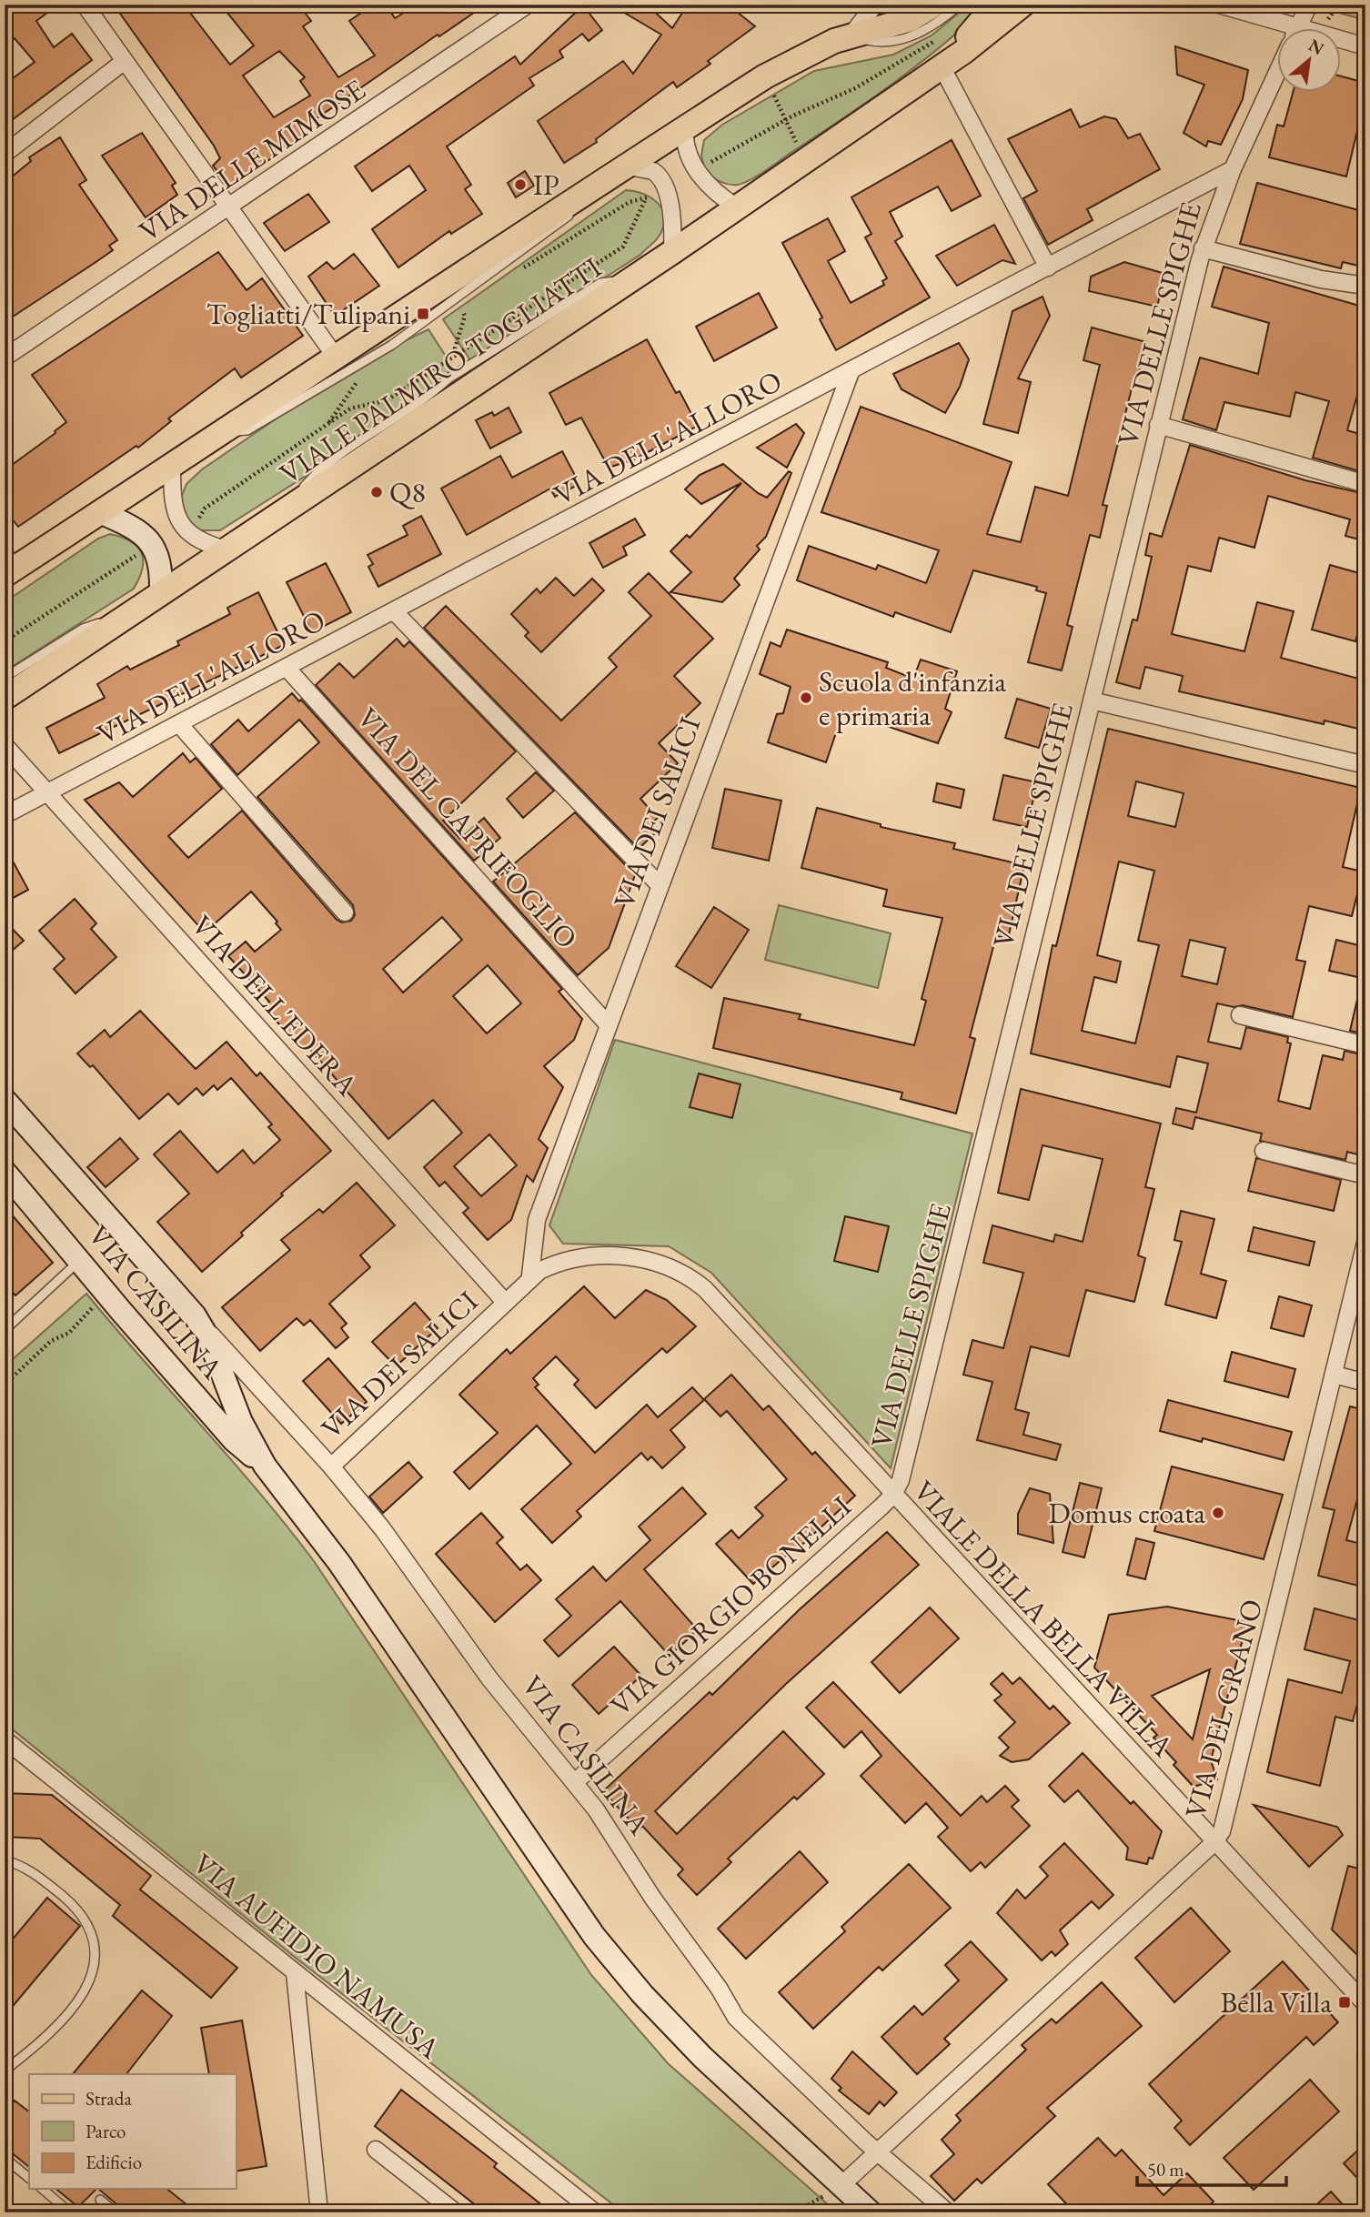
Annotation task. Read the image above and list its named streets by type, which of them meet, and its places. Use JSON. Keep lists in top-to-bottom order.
{
  "streets": {
    "main road": ["VIALE PALMIRO TOGLIATTI", "VIA CASILINA"],
    "street": [
      "VIA DELLE MIMOSE",
      "VIA DELLE SPIGHE",
      "VIA DELL'ALLORO",
      "VIA DEI SALICI",
      "VIA DEL CAPRIFOGLIO",
      "VIA DELL'EDERA",
      "VIA GIORGIO BONELLI",
      "VIALE DELLA BELLA VILLA",
      "VIA DEL GRANO",
      "VIA AUFIDIO NAMUSA"
    ]
  },
  "crossings": [
    ["VIA DELLE SPIGHE", "VIA DELL'ALLORO"],
    ["VIA DELLE SPIGHE", "VIA GIORGIO BONELLI"],
    ["VIA DELLE SPIGHE", "VIALE DELLA BELLA VILLA"],
    ["VIA DELL'ALLORO", "VIA DEI SALICI"],
    ["VIA DELL'ALLORO", "VIA DEL CAPRIFOGLIO"],
    ["VIA DELL'ALLORO", "VIA DELL'EDERA"],
    ["VIA DEI SALICI", "VIA DEL CAPRIFOGLIO"],
    ["VIA DEI SALICI", "VIA DELL'EDERA"],
    ["VIA DEI SALICI", "VIA CASILINA"],
    ["VIA DEI SALICI", "VIALE DELLA BELLA VILLA"],
    ["VIA DELL'EDERA", "VIALE DELLA BELLA VILLA"],
    ["VIA CASILINA", "VIA GIORGIO BONELLI"],
    ["VIA CASILINA", "VIA DEL GRANO"],
    ["VIA GIORGIO BONELLI", "VIALE DELLA BELLA VILLA"],
    ["VIALE DELLA BELLA VILLA", "VIA DEL GRANO"]
  ],
  "places": {
    "other": [
      "IP",
      "Q8",
      "Scuola d'infanzia e primaria",
      "Domus croata"
    ],
    "transit": ["Togliatti/Tulipani", "Bella Villa"]
  },
  "legend": ["Strada", "Parco", "Edificio"],
  "scale_bar": "50 m",
  "north": "top right"
}
